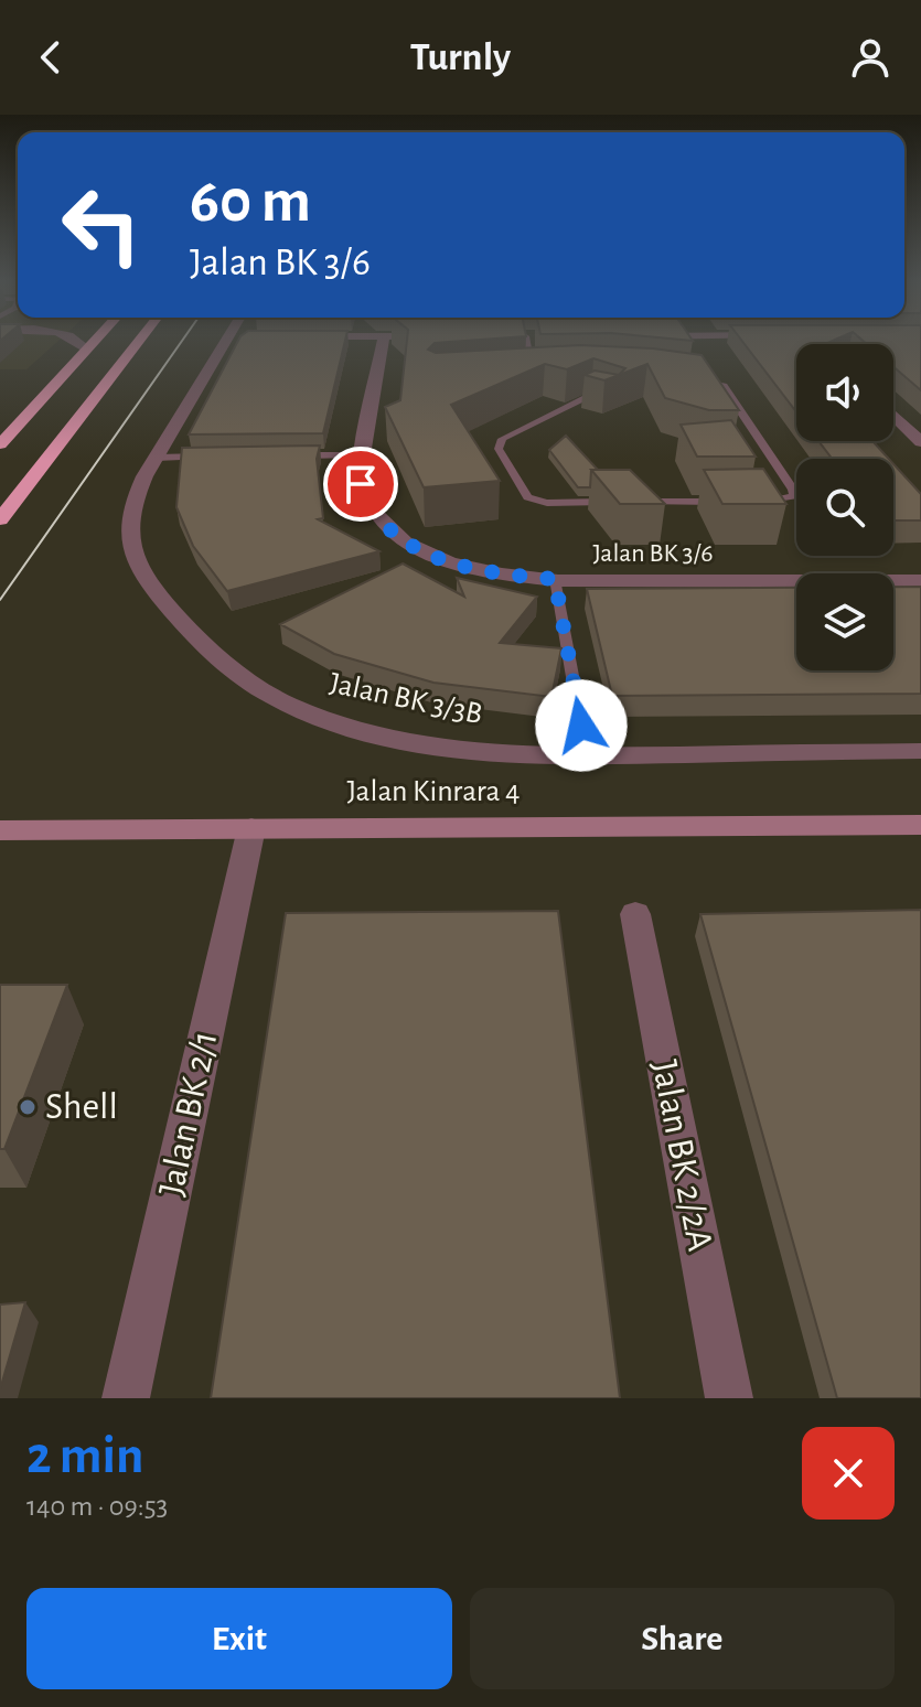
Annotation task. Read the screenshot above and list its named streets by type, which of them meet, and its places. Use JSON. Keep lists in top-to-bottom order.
{
  "streets": {
    "street": [
      "Jalan BK 3/6",
      "Jalan BK 3/3B",
      "Jalan Kinrara 4",
      "Jalan BK 2/1",
      "Jalan BK 2/2A"
    ]
  },
  "crossings": [
    ["Jalan Kinrara 4", "Jalan BK 2/1"]
  ],
  "places": ["Shell"],
  "page": {
    "header": "Turnly",
    "turn": ["60 m", "Jalan BK 3/6"],
    "heading": ["2 min", "140 m · 09:53"],
    "buttons": ["Exit", "Share"]
  }
}
